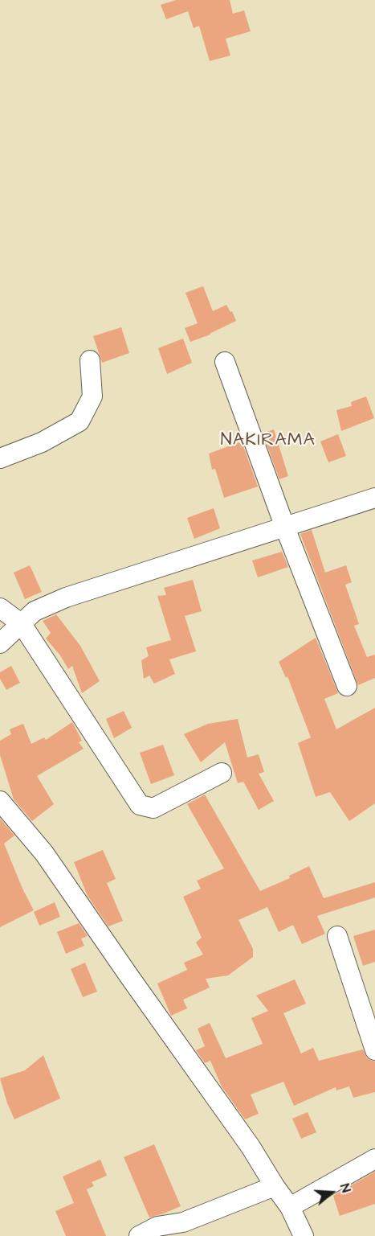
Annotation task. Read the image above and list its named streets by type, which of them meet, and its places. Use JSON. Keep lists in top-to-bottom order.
{
  "districts": ["NAKIRAMA"],
  "north": "right"
}
